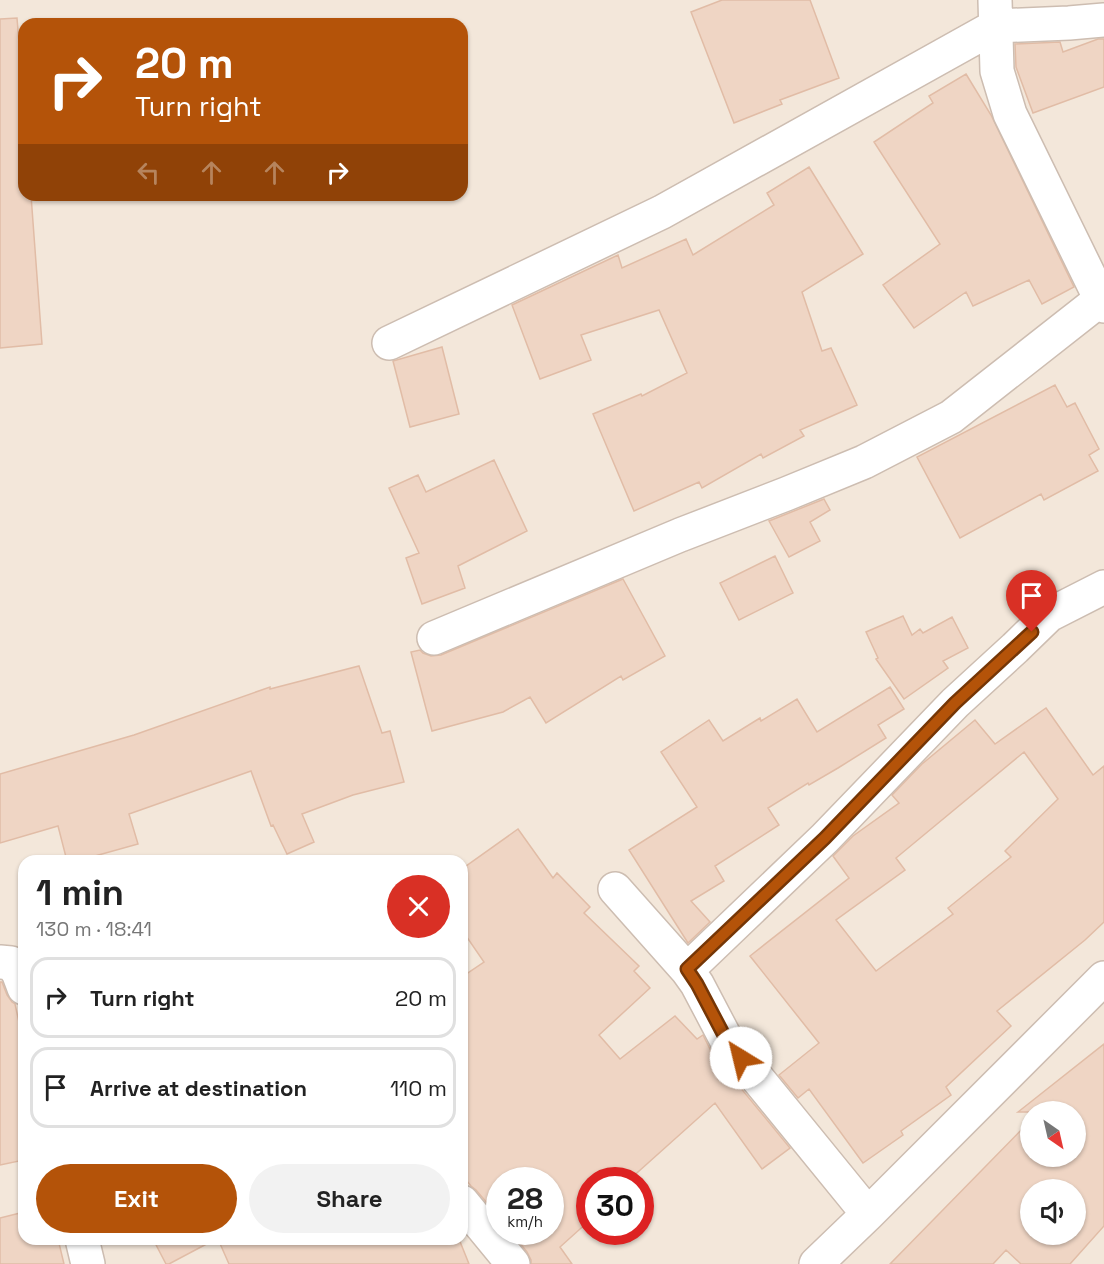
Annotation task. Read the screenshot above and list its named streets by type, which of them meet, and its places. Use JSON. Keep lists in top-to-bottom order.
{
  "north": "bottom right",
  "page": {
    "turn": ["20 m", "Turn right"],
    "heading": ["1 min", "130 m · 18:41"],
    "list": [
      {
        "name": "Turn right",
        "value": "20 m"
      },
      {
        "name": "Arrive at destination",
        "value": "110 m"
      }
    ],
    "buttons": ["Exit", "Share"],
    "speed": "28 km/h",
    "limit": "30"
  }
}
